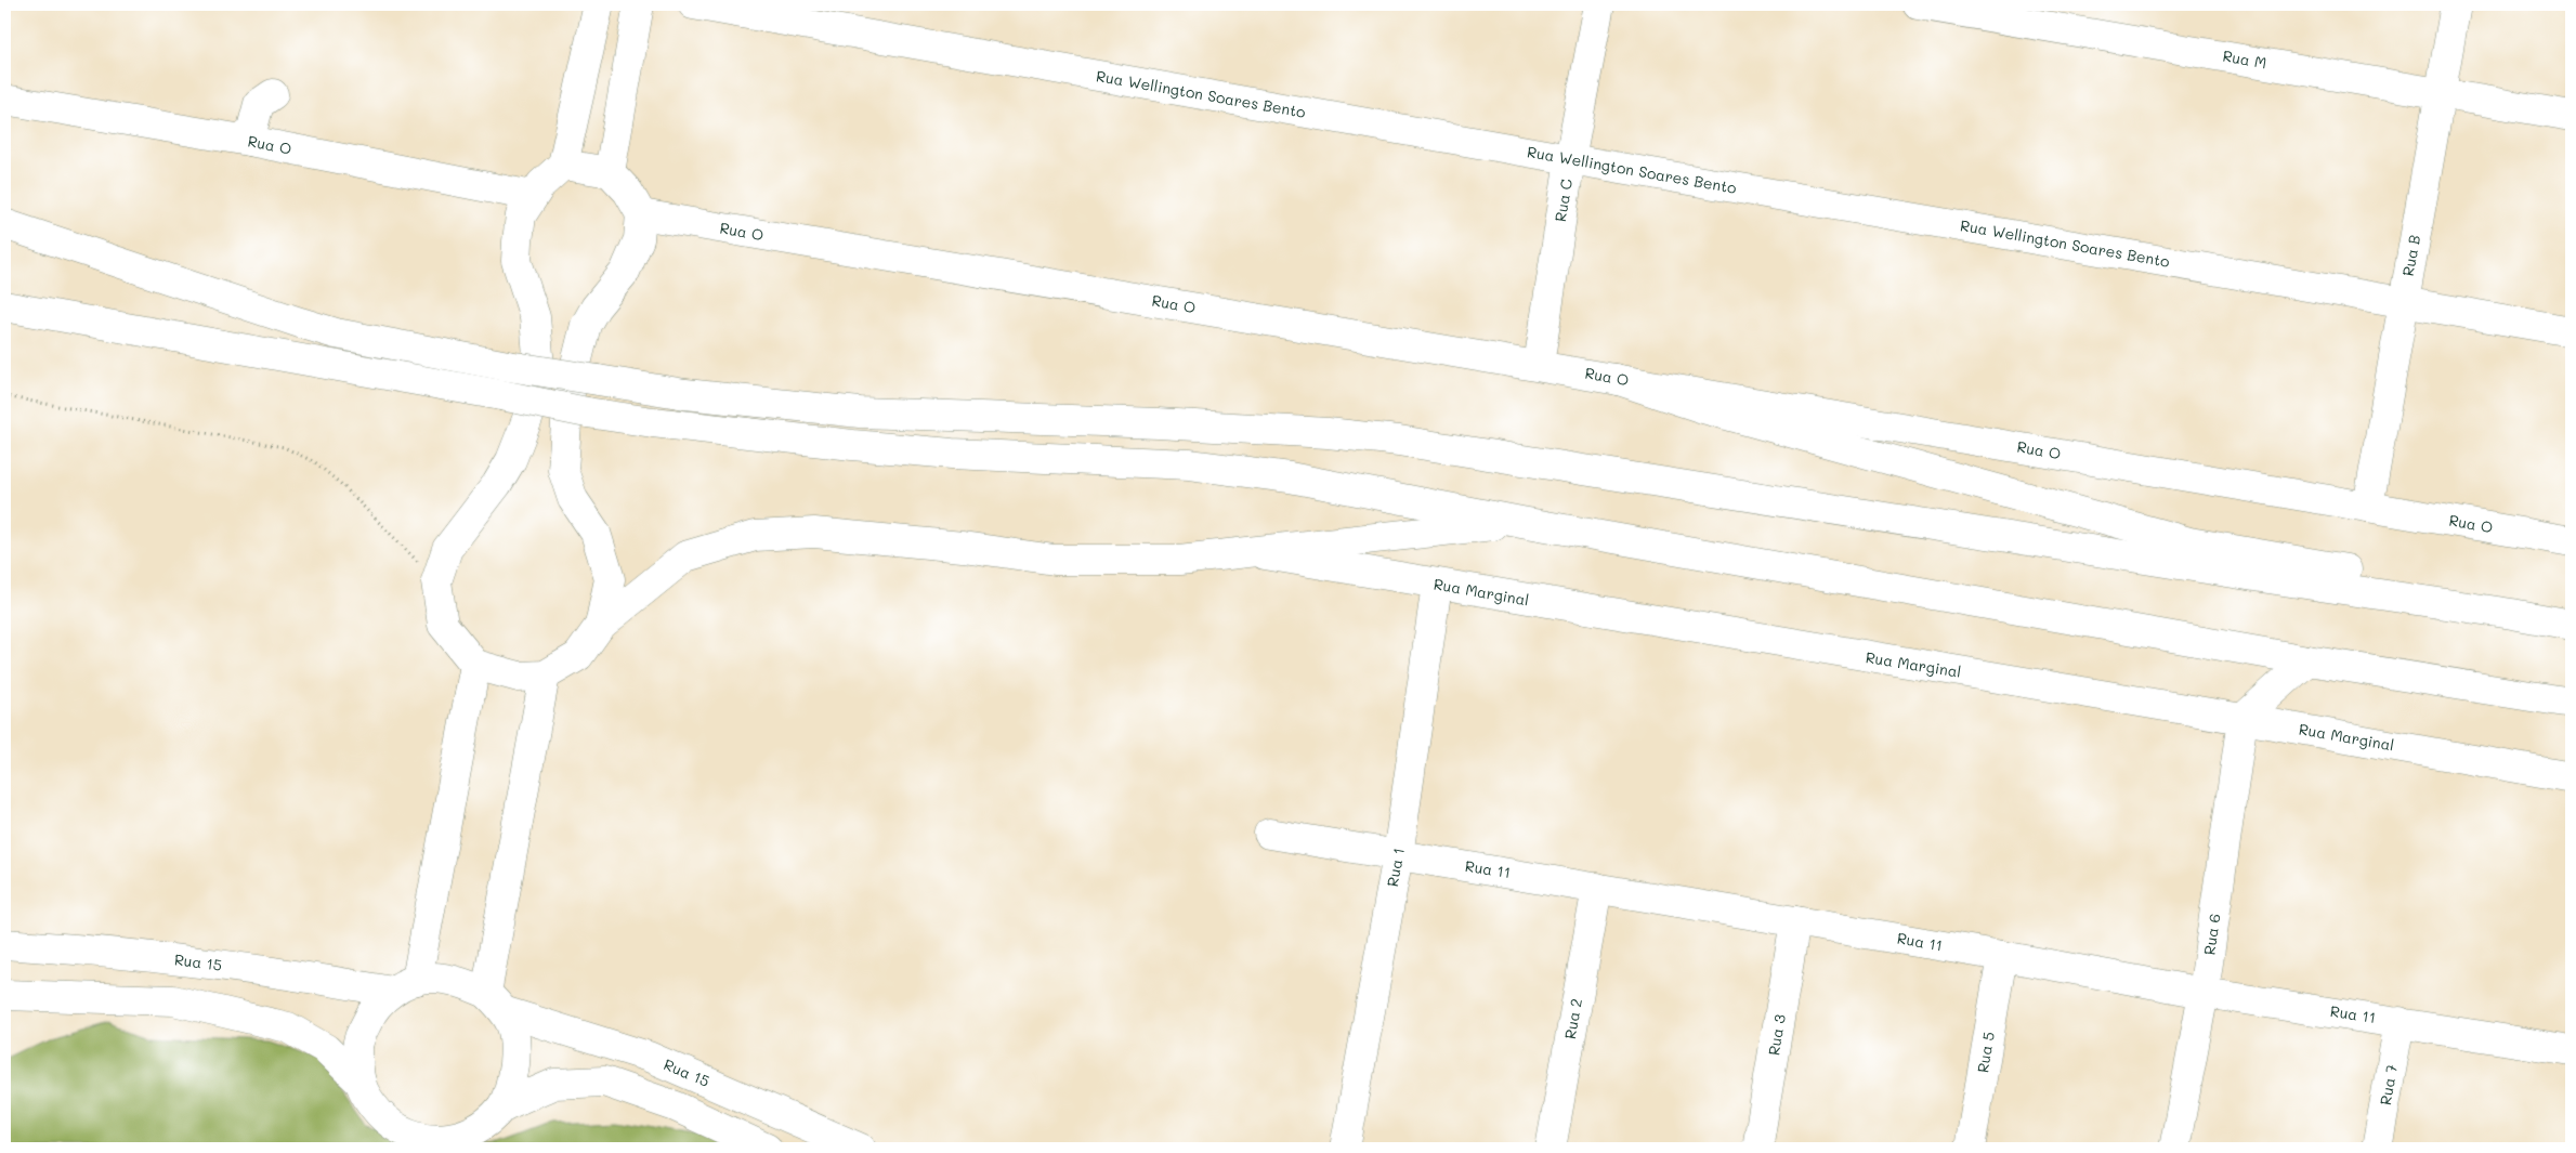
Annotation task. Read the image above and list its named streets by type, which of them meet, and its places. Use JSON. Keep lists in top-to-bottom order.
{
  "streets": {
    "main road": [
      "Rua M",
      "Rua Wellington Soares Bento",
      "Rua O",
      "Rua C",
      "Rua B",
      "Rua Marginal",
      "Rua 1",
      "Rua 11",
      "Rua 6",
      "Rua 15",
      "Rua 2",
      "Rua 3",
      "Rua 5",
      "Rua 7"
    ]
  },
  "crossings": [
    ["Rua M", "Rua B"],
    ["Rua Wellington Soares Bento", "Rua C"],
    ["Rua Wellington Soares Bento", "Rua B"],
    ["Rua O", "Rua C"],
    ["Rua O", "Rua B"],
    ["Rua Marginal", "Rua 1"],
    ["Rua Marginal", "Rua 6"],
    ["Rua 1", "Rua 11"],
    ["Rua 11", "Rua 6"],
    ["Rua 11", "Rua 2"],
    ["Rua 11", "Rua 3"],
    ["Rua 11", "Rua 5"],
    ["Rua 11", "Rua 7"]
  ]
}
